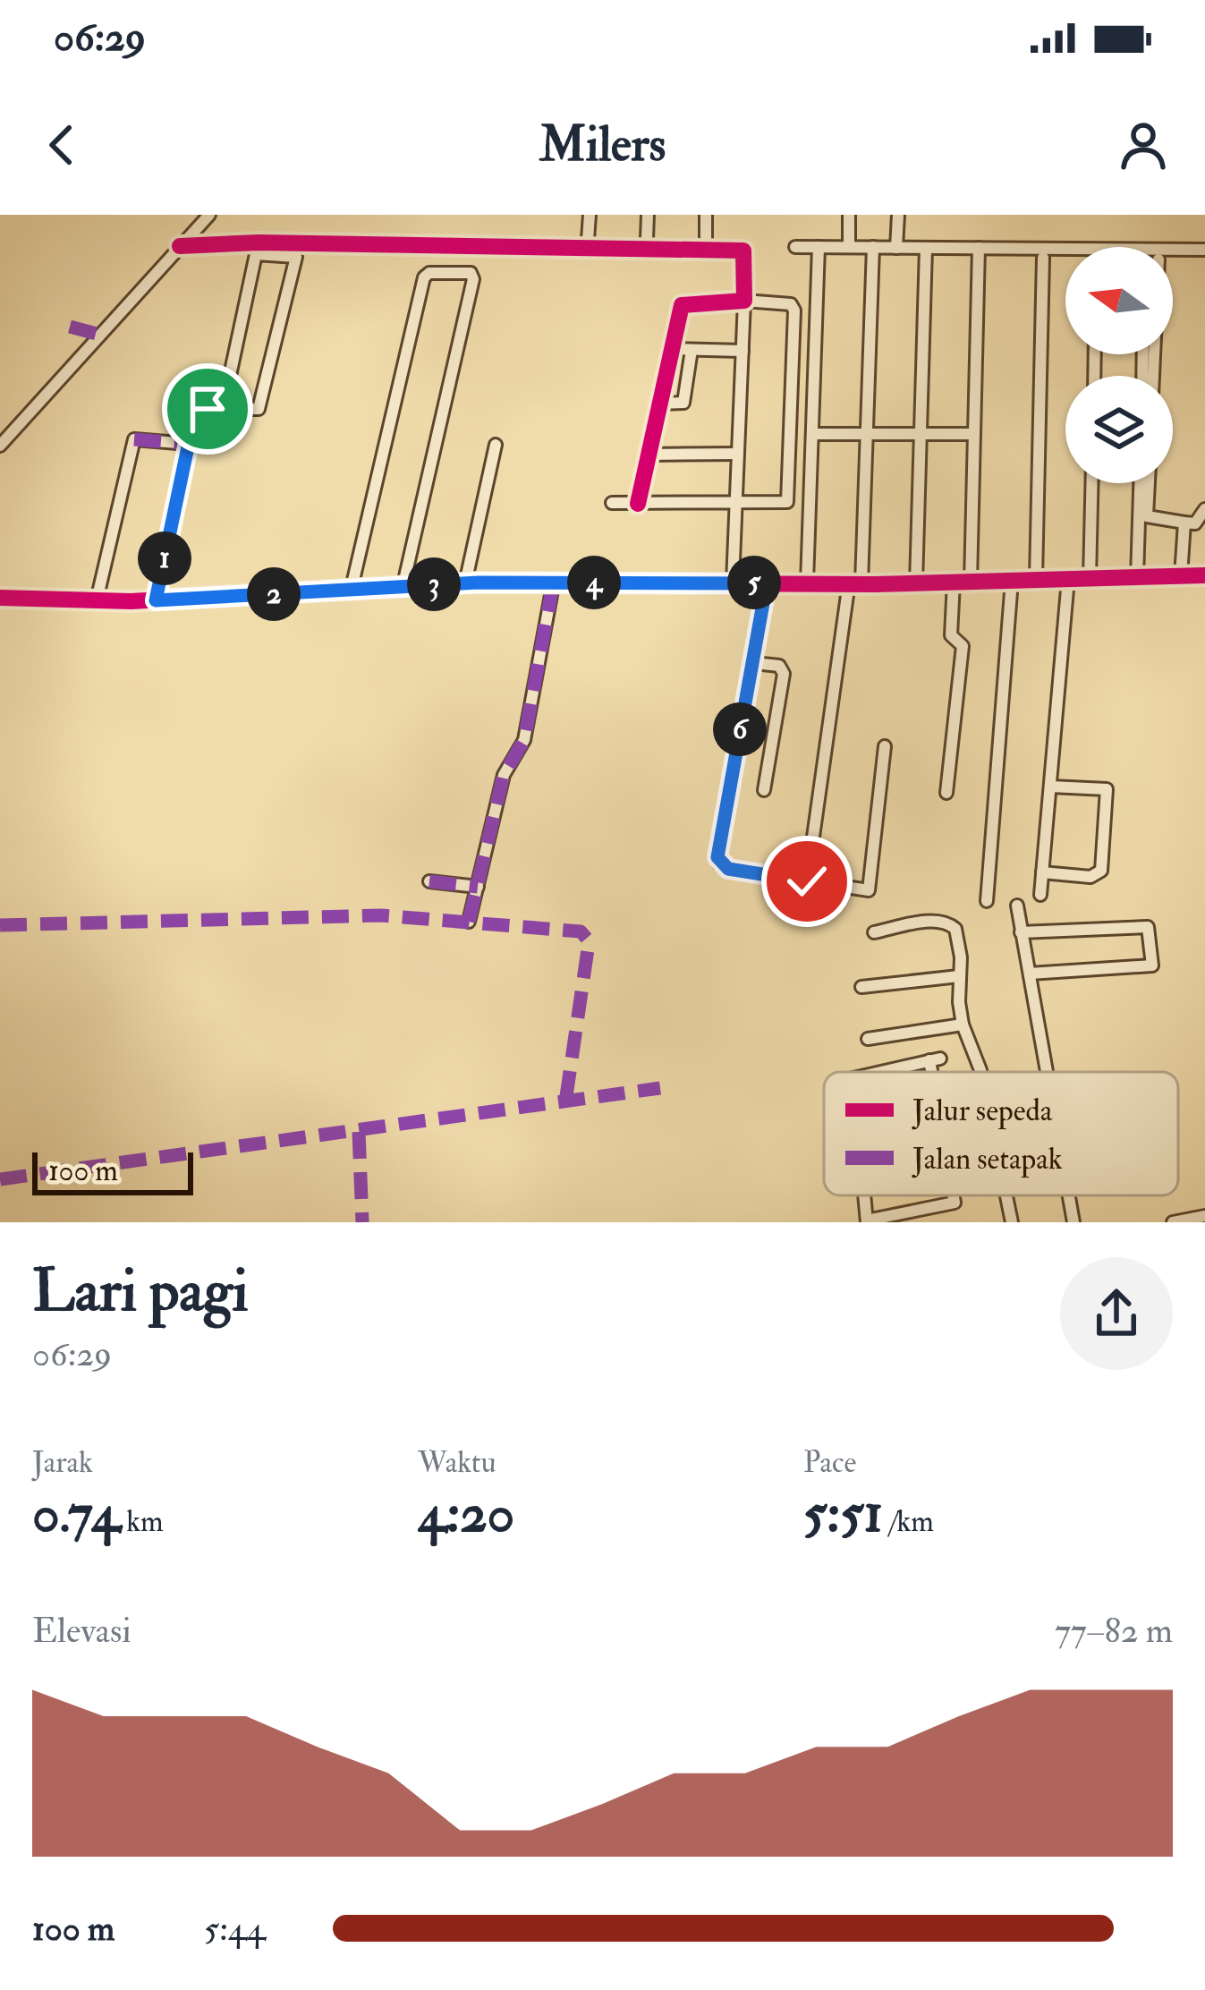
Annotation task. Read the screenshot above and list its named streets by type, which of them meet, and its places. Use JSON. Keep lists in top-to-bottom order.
{
  "legend": ["Jalur sepeda", "Jalan setapak"],
  "scale_bar": "100 m",
  "north": "left",
  "page": {
    "status": "06:29",
    "header": "Milers",
    "pins": [
      "1",
      "4",
      "5",
      "3",
      "2",
      "6"
    ],
    "scale": "100 m",
    "heading": ["Lari pagi", "06:29"],
    "stats": [
      ["Jarak", "0.74 km"],
      ["Waktu", "4:20"],
      ["Pace", "5:51 /km"]
    ],
    "chart": ["Elevasi", "77–82 m"],
    "list": [
      {
        "name": "100 m",
        "note": "5:44"
      }
    ]
  }
}
